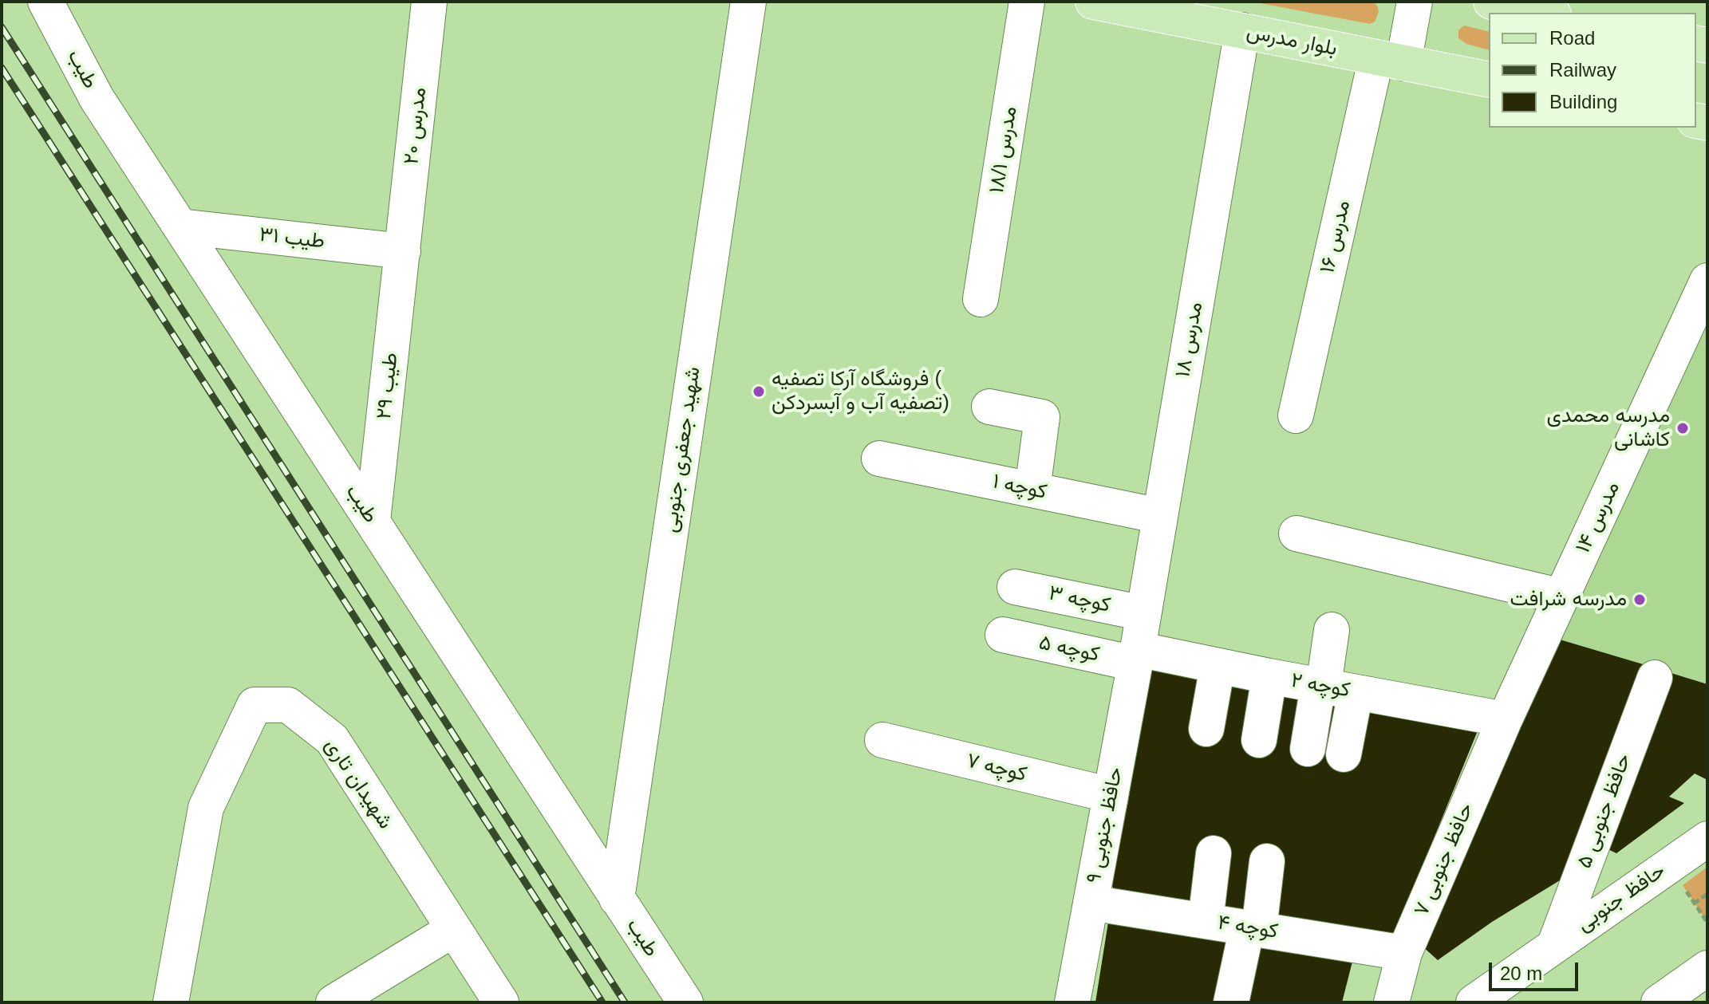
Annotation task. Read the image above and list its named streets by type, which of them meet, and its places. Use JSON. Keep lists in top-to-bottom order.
{
  "streets": {
    "main road": ["بلوار مدرس"],
    "street": [
      "طیب",
      "مدرس ۲۰",
      "مدرس ۱۸/۱",
      "مدرس ۱۶",
      "طیب ۳۱",
      "مدرس ۱۸",
      "طیب ۲۹",
      "شهید جعفری جنوبی",
      "کوچه ۱",
      "مدرس ۱۴",
      "کوچه ۳",
      "کوچه ۵",
      "کوچه ۲",
      "کوچه ۷",
      "شهیدان تاری",
      "حافظ جنوبی ۵",
      "حافظ جنوبی ۹",
      "حافظ جنوبی ۷",
      "حافظ جنوبی",
      "کوچه ۴"
    ]
  },
  "crossings": [
    ["بلوار مدرس", "مدرس ۱۶"],
    ["بلوار مدرس", "مدرس ۱۸"],
    ["طیب", "طیب ۳۱"],
    ["طیب", "طیب ۲۹"],
    ["طیب", "شهید جعفری جنوبی"],
    ["مدرس ۲۰", "طیب ۳۱"],
    ["مدرس ۲۰", "طیب ۲۹"],
    ["طیب ۳۱", "طیب ۲۹"],
    ["مدرس ۱۸", "کوچه ۱"],
    ["مدرس ۱۸", "کوچه ۳"],
    ["مدرس ۱۸", "کوچه ۵"],
    ["مدرس ۱۸", "کوچه ۲"],
    ["مدرس ۱۸", "حافظ جنوبی ۹"],
    ["مدرس ۱۴", "کوچه ۲"],
    ["مدرس ۱۴", "حافظ جنوبی ۷"],
    ["کوچه ۵", "کوچه ۲"],
    ["کوچه ۵", "حافظ جنوبی ۹"],
    ["کوچه ۲", "حافظ جنوبی ۹"],
    ["کوچه ۲", "حافظ جنوبی ۷"],
    ["کوچه ۷", "حافظ جنوبی ۹"],
    ["حافظ جنوبی ۵", "حافظ جنوبی"],
    ["حافظ جنوبی ۹", "کوچه ۴"],
    ["حافظ جنوبی ۷", "کوچه ۴"]
  ],
  "places": ["فروشگاه آرکا تصفیه ( تصفیه آب و آبسردکن)", "مدرسه محمدی کاشانی", "مدرسه شرافت"],
  "legend": ["Road", "Railway", "Building"],
  "scale_bar": "20 m"
}
